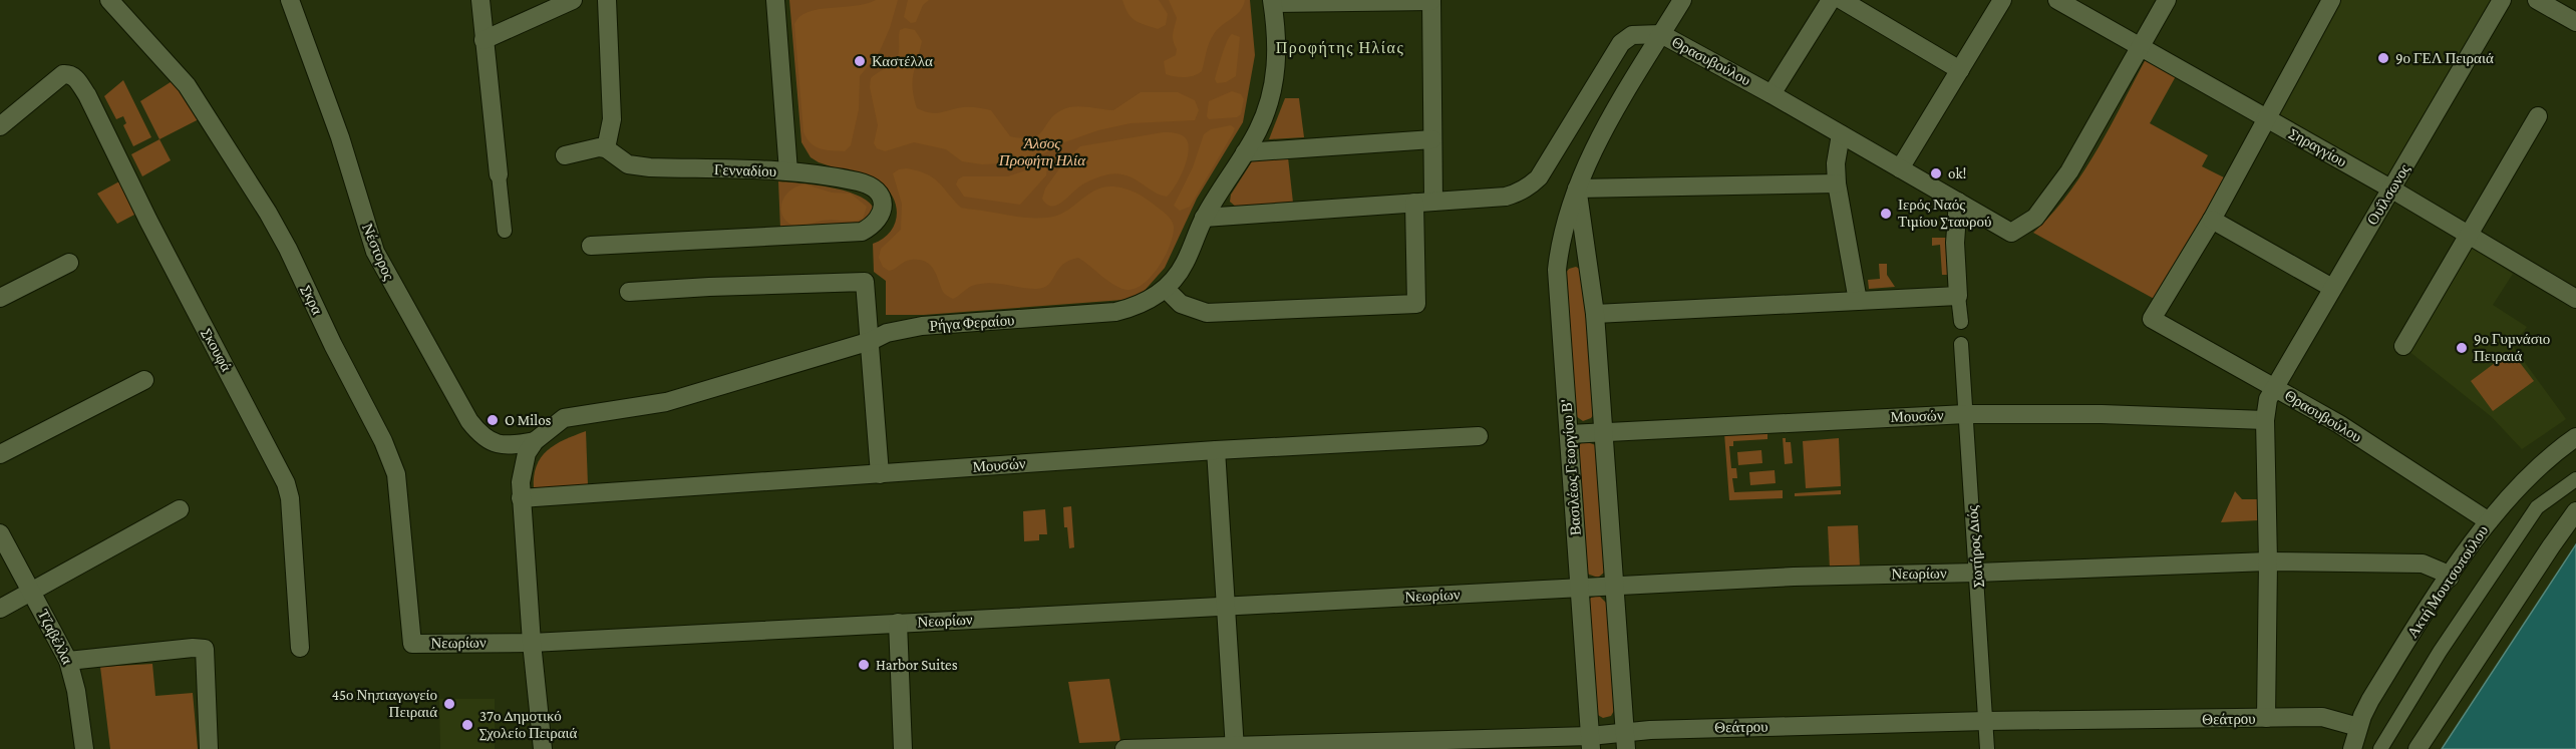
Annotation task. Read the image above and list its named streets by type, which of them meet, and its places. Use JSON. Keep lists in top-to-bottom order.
{
  "streets": {
    "street": [
      "Θρασυβούλου",
      "Σηραγγίου",
      "Γενναδίου",
      "Ουΐλσωνος",
      "Νέστορος",
      "Σκρα",
      "Ρήγα Φεραίου",
      "Σκουφά",
      "Μουσών",
      "Βασιλέως Γεωργίου Β'",
      "Σωτήρος Διός",
      "Νεωρίων",
      "Ακτή Μουτσοπούλου",
      "Τζαβέλλα",
      "Θεάτρου"
    ]
  },
  "crossings": [
    ["Θρασυβούλου", "Σηραγγίου"],
    ["Θρασυβούλου", "Ουΐλσωνος"],
    ["Θρασυβούλου", "Βασιλέως Γεωργίου Β'"],
    ["Θρασυβούλου", "Ακτή Μουτσοπούλου"],
    ["Σηραγγίου", "Ουΐλσωνος"],
    ["Ουΐλσωνος", "Μουσών"],
    ["Ουΐλσωνος", "Νεωρίων"],
    ["Ουΐλσωνος", "Θεάτρου"],
    ["Νέστορος", "Ρήγα Φεραίου"],
    ["Σκρα", "Νεωρίων"],
    ["Μουσών", "Βασιλέως Γεωργίου Β'"],
    ["Μουσών", "Σωτήρος Διός"],
    ["Βασιλέως Γεωργίου Β'", "Νεωρίων"],
    ["Βασιλέως Γεωργίου Β'", "Θεάτρου"],
    ["Σωτήρος Διός", "Νεωρίων"],
    ["Σωτήρος Διός", "Θεάτρου"],
    ["Νεωρίων", "Ακτή Μουτσοπούλου"],
    ["Ακτή Μουτσοπούλου", "Θεάτρου"]
  ],
  "districts": ["Προφήτης Ηλίας"],
  "parks": ["Άλσος Προφήτη Ηλία"],
  "places": [
    "9ο ΓΕΛ Πειραιά",
    "Καστέλλα",
    "ok!",
    "Ιερός Ναός Τιμίου Σταυρού",
    "9ο Γυμνάσιο Πειραιά",
    "O Milos",
    "Harbor Suites",
    "45ο Νηπιαγωγείο Πειραιά",
    "37ο Δημοτικό Σχολείο Πειραιά"
  ]
}
